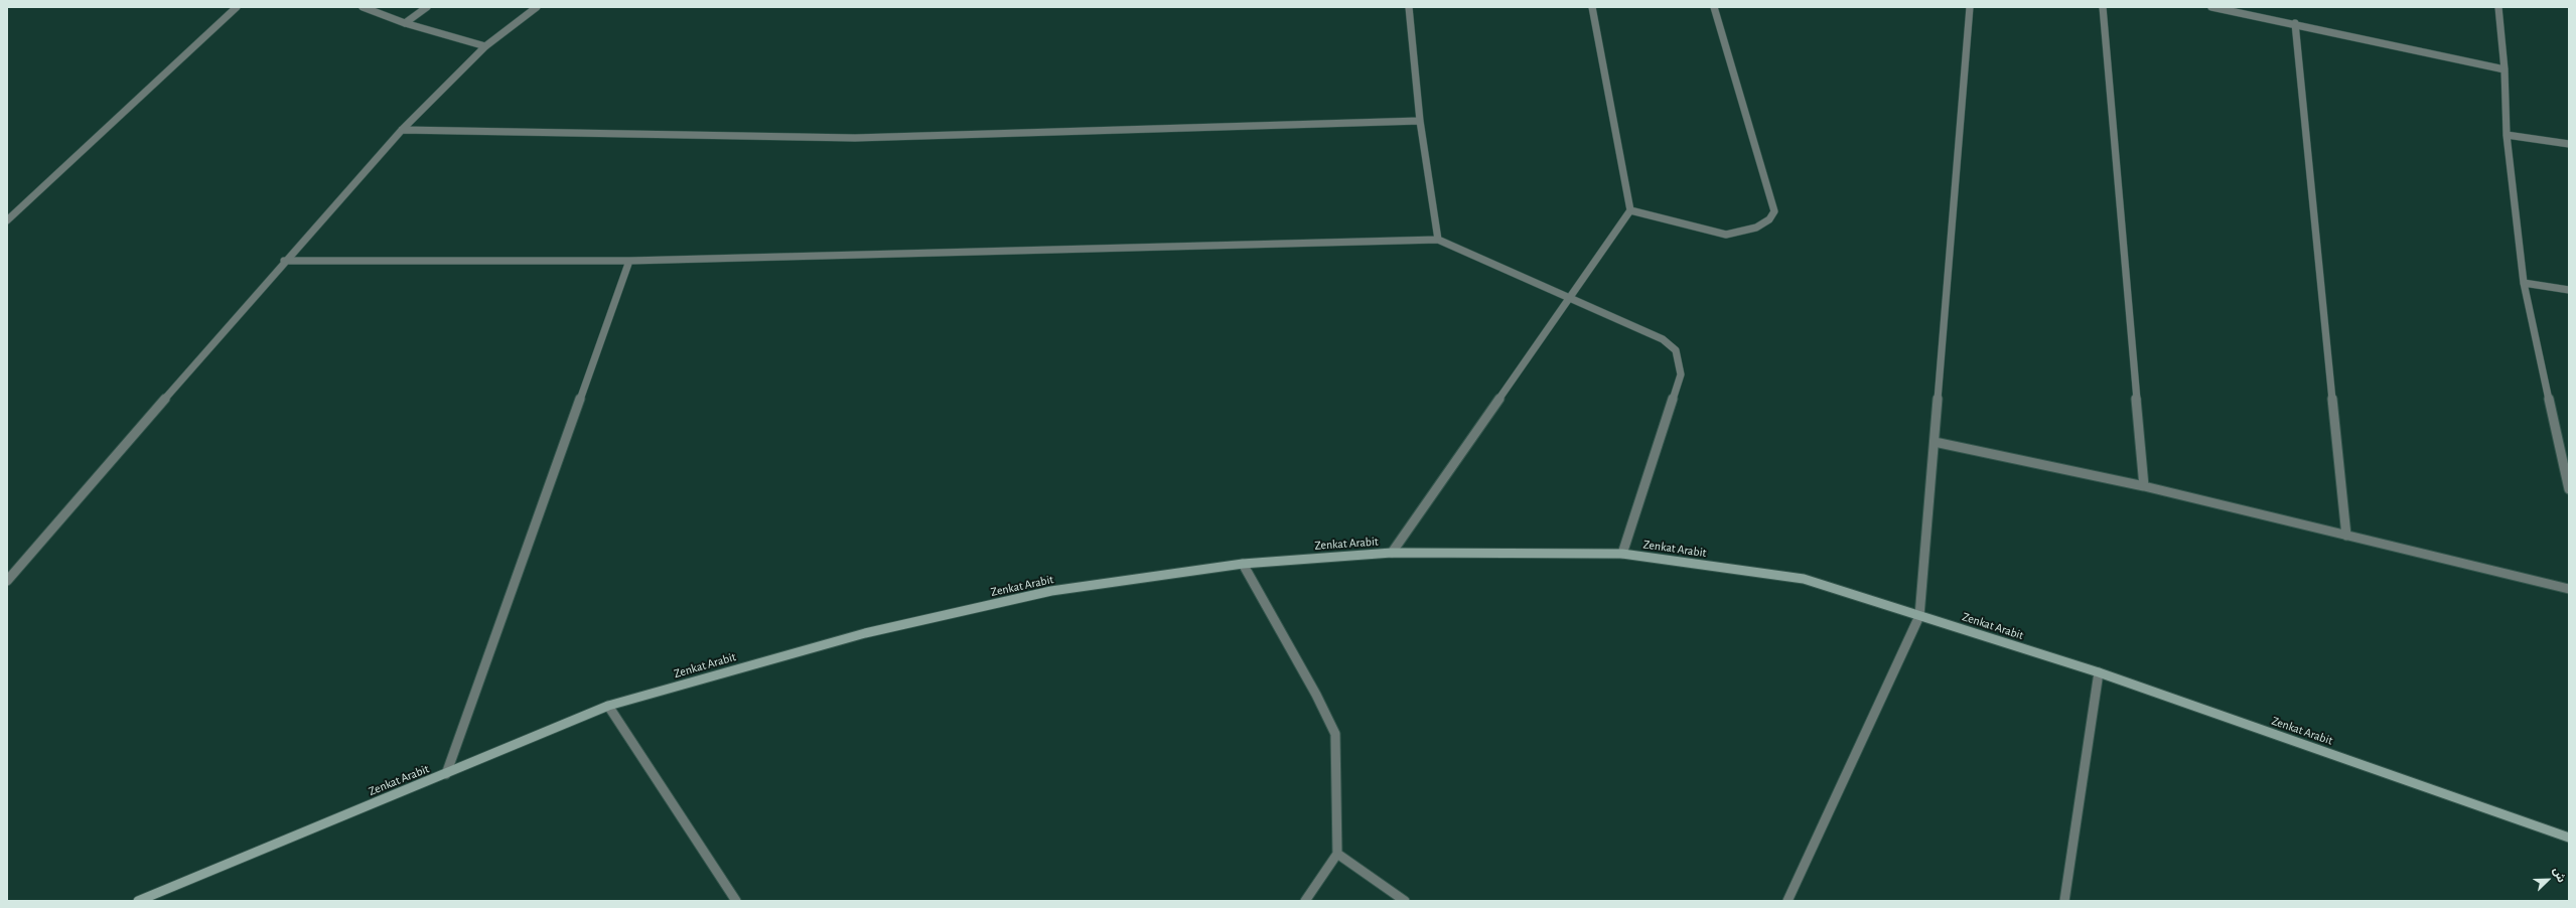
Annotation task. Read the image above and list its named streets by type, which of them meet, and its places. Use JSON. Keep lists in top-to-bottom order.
{
  "streets": {
    "street": ["Zenkat Arabit"]
  },
  "north": "top right"
}
